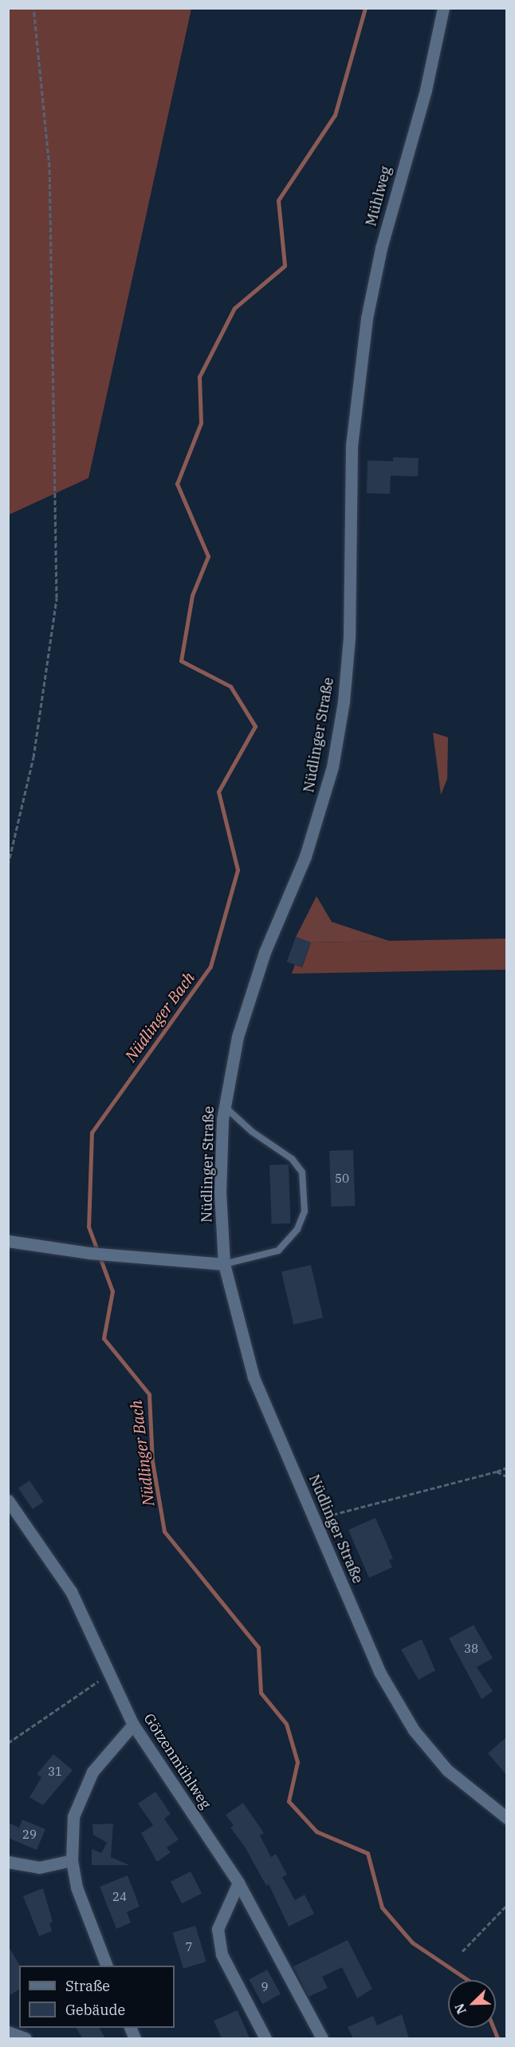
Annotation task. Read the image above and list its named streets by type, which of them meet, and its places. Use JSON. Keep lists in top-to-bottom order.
{
  "streets": {
    "street": ["Mühlweg", "Nüdlinger Straße", "Götzenmühlweg"]
  },
  "crossings": [
    ["Mühlweg", "Nüdlinger Straße"]
  ],
  "water": ["Nüdlinger Bach"],
  "house_numbers": [
    "50",
    "38",
    "31",
    "29",
    "24",
    "7",
    "9"
  ],
  "legend": ["Straße", "Gebäude"],
  "north": "bottom left"
}
